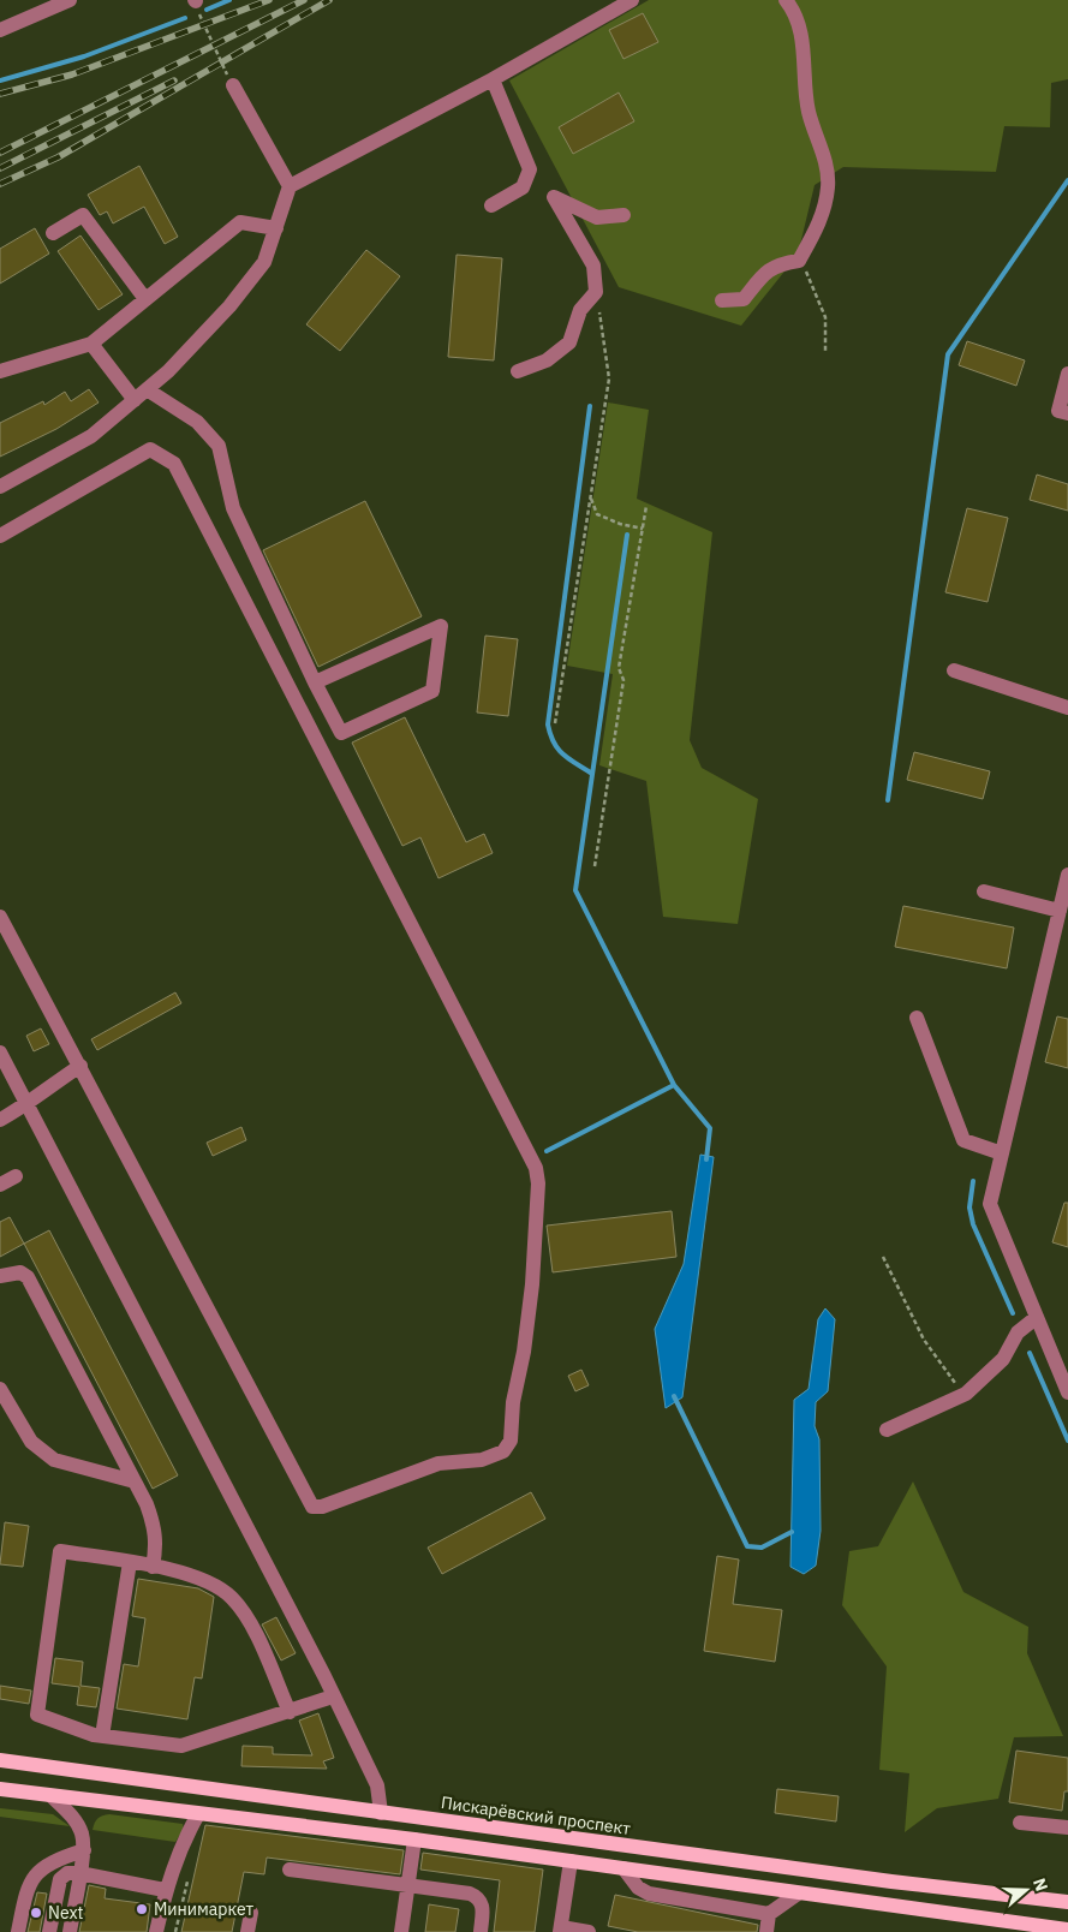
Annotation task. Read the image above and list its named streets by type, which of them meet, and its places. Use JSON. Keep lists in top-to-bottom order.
{
  "streets": {
    "main road": ["Пискарёвский проспект"]
  },
  "places": ["Минимаркет", "Next"],
  "north": "right"
}
